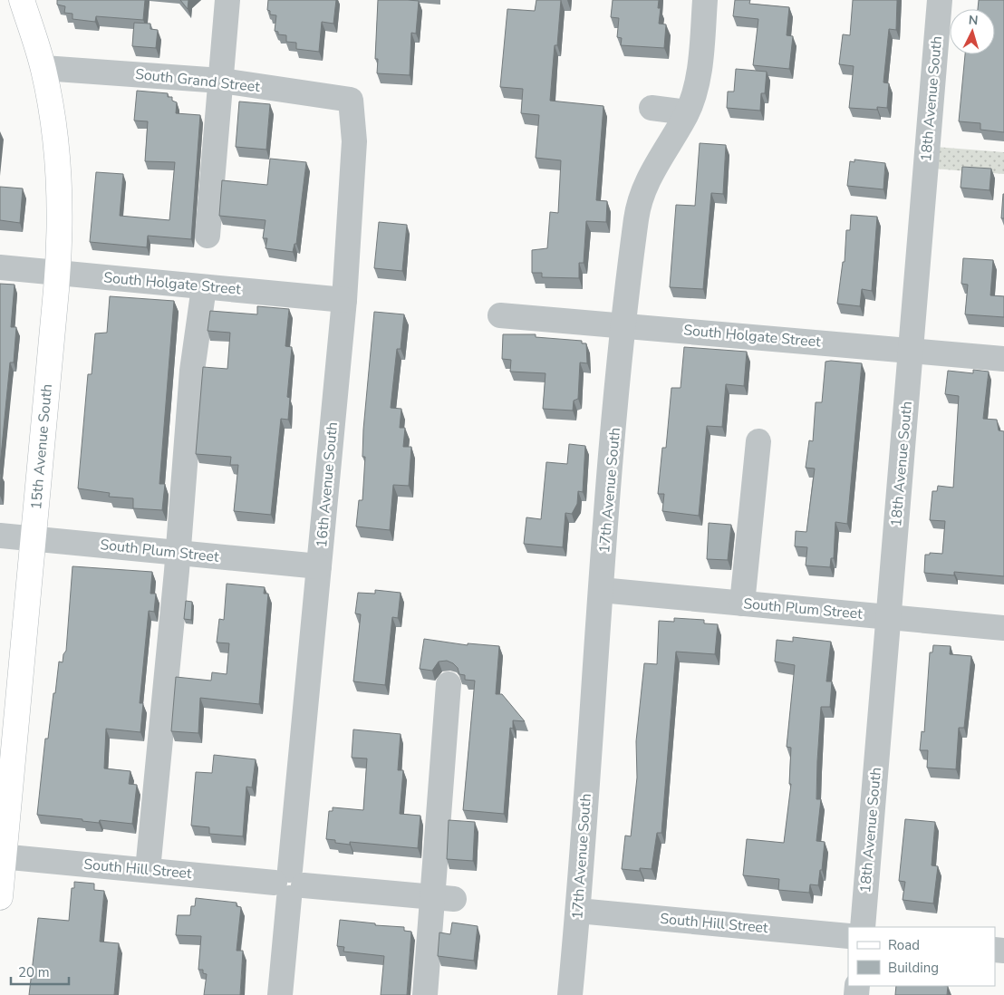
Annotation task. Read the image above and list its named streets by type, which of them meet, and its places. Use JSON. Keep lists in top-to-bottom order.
{
  "streets": {
    "main road": ["15th Avenue South"],
    "street": [
      "South Grand Street",
      "18th Avenue South",
      "South Holgate Street",
      "16th Avenue South",
      "17th Avenue South",
      "South Plum Street",
      "South Hill Street"
    ]
  },
  "crossings": [
    ["South Grand Street", "15th Avenue South"],
    ["South Grand Street", "16th Avenue South"],
    ["18th Avenue South", "South Holgate Street"],
    ["18th Avenue South", "South Plum Street"],
    ["South Holgate Street", "15th Avenue South"],
    ["South Holgate Street", "16th Avenue South"],
    ["South Holgate Street", "17th Avenue South"],
    ["15th Avenue South", "South Plum Street"],
    ["15th Avenue South", "South Hill Street"],
    ["16th Avenue South", "South Plum Street"],
    ["16th Avenue South", "South Hill Street"],
    ["17th Avenue South", "South Plum Street"],
    ["17th Avenue South", "South Hill Street"]
  ],
  "legend": ["Road", "Building"],
  "scale_bar": "20 m",
  "north": "top"
}
